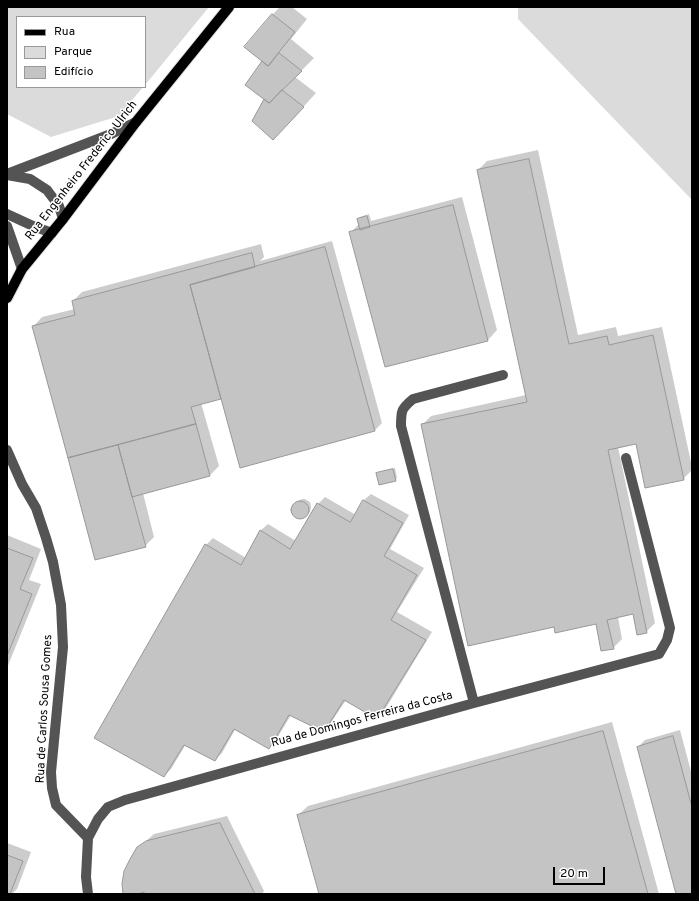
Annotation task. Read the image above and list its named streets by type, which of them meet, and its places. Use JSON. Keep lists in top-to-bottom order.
{
  "streets": {
    "main road": ["Rua Engenheiro Frederico Ulrich"],
    "street": ["Rua de Carlos Sousa Gomes", "Rua de Domingos Ferreira da Costa"]
  },
  "crossings": [
    ["Rua de Carlos Sousa Gomes", "Rua de Domingos Ferreira da Costa"]
  ],
  "legend": ["Rua", "Parque", "Edifício"],
  "scale_bar": "20 m"
}
